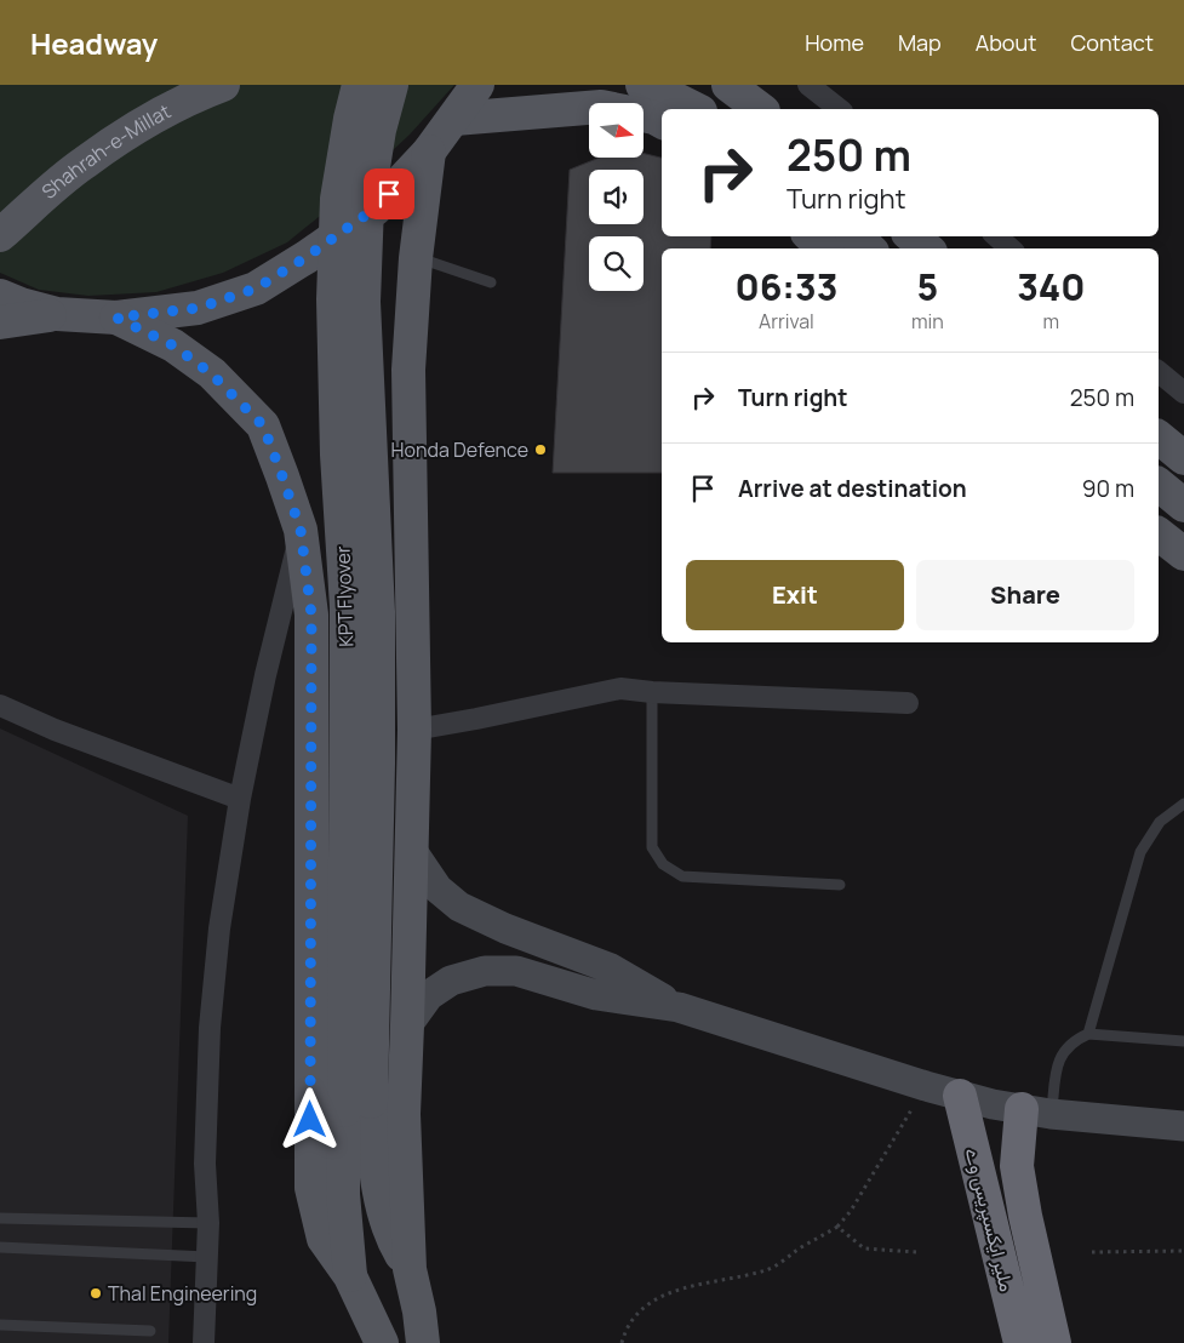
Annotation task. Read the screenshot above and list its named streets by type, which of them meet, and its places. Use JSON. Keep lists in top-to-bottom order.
{
  "streets": {
    "highway": ["ملیر ایکسپریس وے"],
    "main road": ["Shahrah-e-Millat", "KPT Flyover"]
  },
  "places": ["Honda Defence", "Thal Engineering"],
  "north": "right",
  "page": {
    "header": "Headway",
    "nav": [
      "Home",
      "Map",
      "About",
      "Contact"
    ],
    "turn": ["250 m", "Turn right"],
    "eta": [
      "06:33",
      "Arrival",
      "5",
      "min",
      "340",
      "m"
    ],
    "list": [
      {
        "name": "Turn right",
        "value": "250 m"
      },
      {
        "name": "Arrive at destination",
        "value": "90 m"
      }
    ],
    "buttons": ["Exit", "Share"]
  }
}
